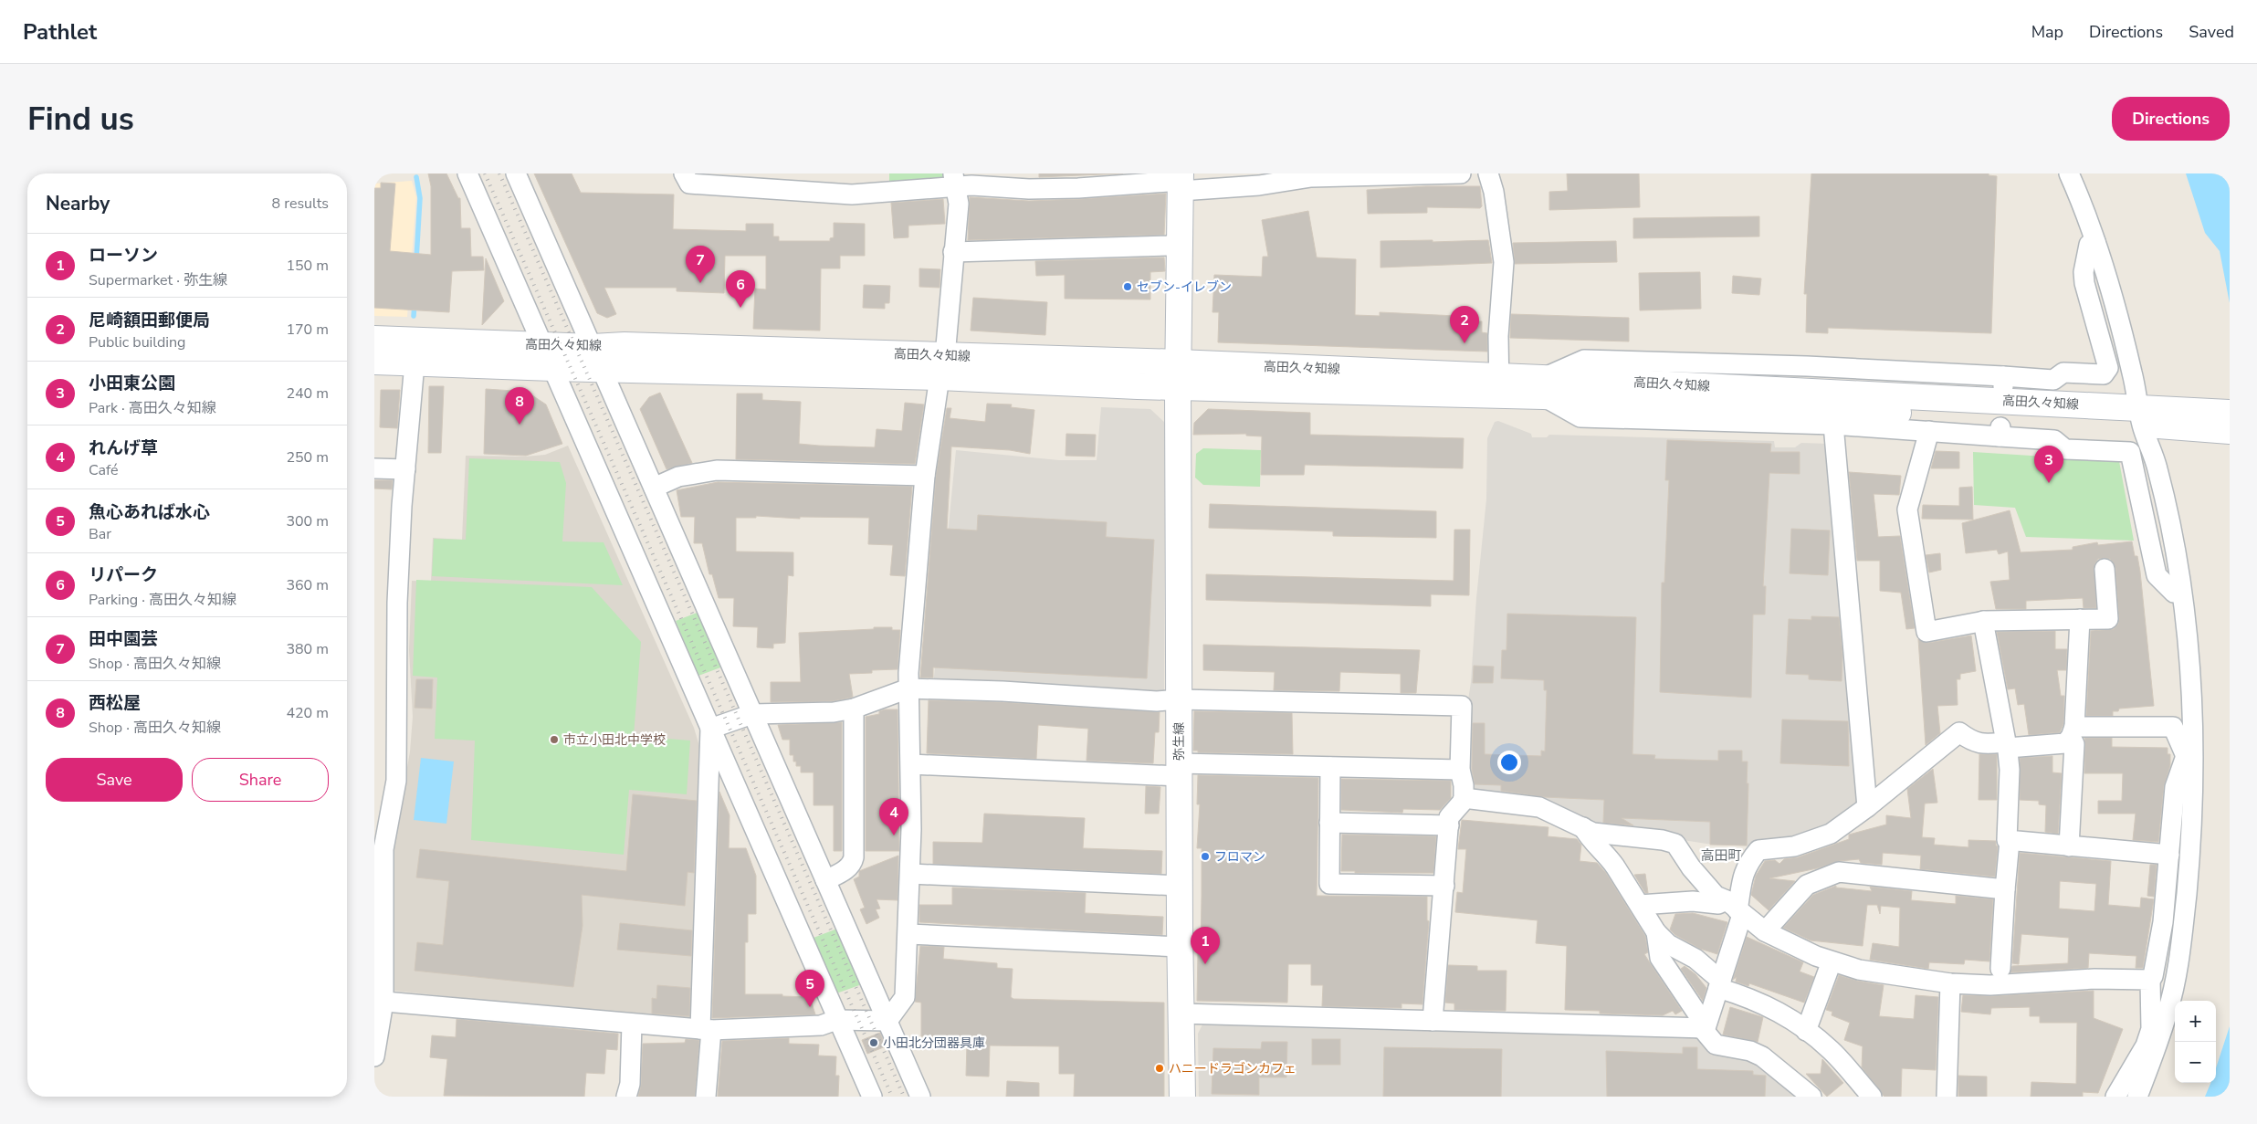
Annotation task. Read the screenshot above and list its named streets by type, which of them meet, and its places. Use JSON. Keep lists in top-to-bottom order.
{
  "streets": {
    "main road": ["高田久々知線", "弥生線"]
  },
  "crossings": [
    ["高田久々知線", "弥生線"]
  ],
  "districts": ["高田町"],
  "places": [
    "セブン-イレブン",
    "市立小田北中学校",
    "フロマン",
    "小田北分団器具庫",
    "ハニードラゴンカフェ"
  ],
  "page": {
    "header": "Pathlet",
    "nav": ["Map", "Directions", "Saved"],
    "buttons": [
      "Directions",
      ["Save", "Share"]
    ],
    "title": "Find us",
    "heading": ["Nearby", "8 results"],
    "list": [
      {
        "mark": "1",
        "name": "ローソン",
        "note": "Supermarket · 弥生線",
        "value": "150 m"
      },
      {
        "mark": "2",
        "name": "尼崎額田郵便局",
        "note": "Public building",
        "value": "170 m"
      },
      {
        "mark": "3",
        "name": "小田東公園",
        "note": "Park · 高田久々知線",
        "value": "240 m"
      },
      {
        "mark": "4",
        "name": "れんげ草",
        "note": "Café",
        "value": "250 m"
      },
      {
        "mark": "5",
        "name": "魚心あれば水心",
        "note": "Bar",
        "value": "300 m"
      },
      {
        "mark": "6",
        "name": "リパーク",
        "note": "Parking · 高田久々知線",
        "value": "360 m"
      },
      {
        "mark": "7",
        "name": "田中園芸",
        "note": "Shop · 高田久々知線",
        "value": "380 m"
      },
      {
        "mark": "8",
        "name": "西松屋",
        "note": "Shop · 高田久々知線",
        "value": "420 m"
      }
    ],
    "pins": [
      "7",
      "6",
      "2",
      "8",
      "3",
      "4",
      "1",
      "5"
    ],
    "map_buttons": ["+", "−"]
  }
}
